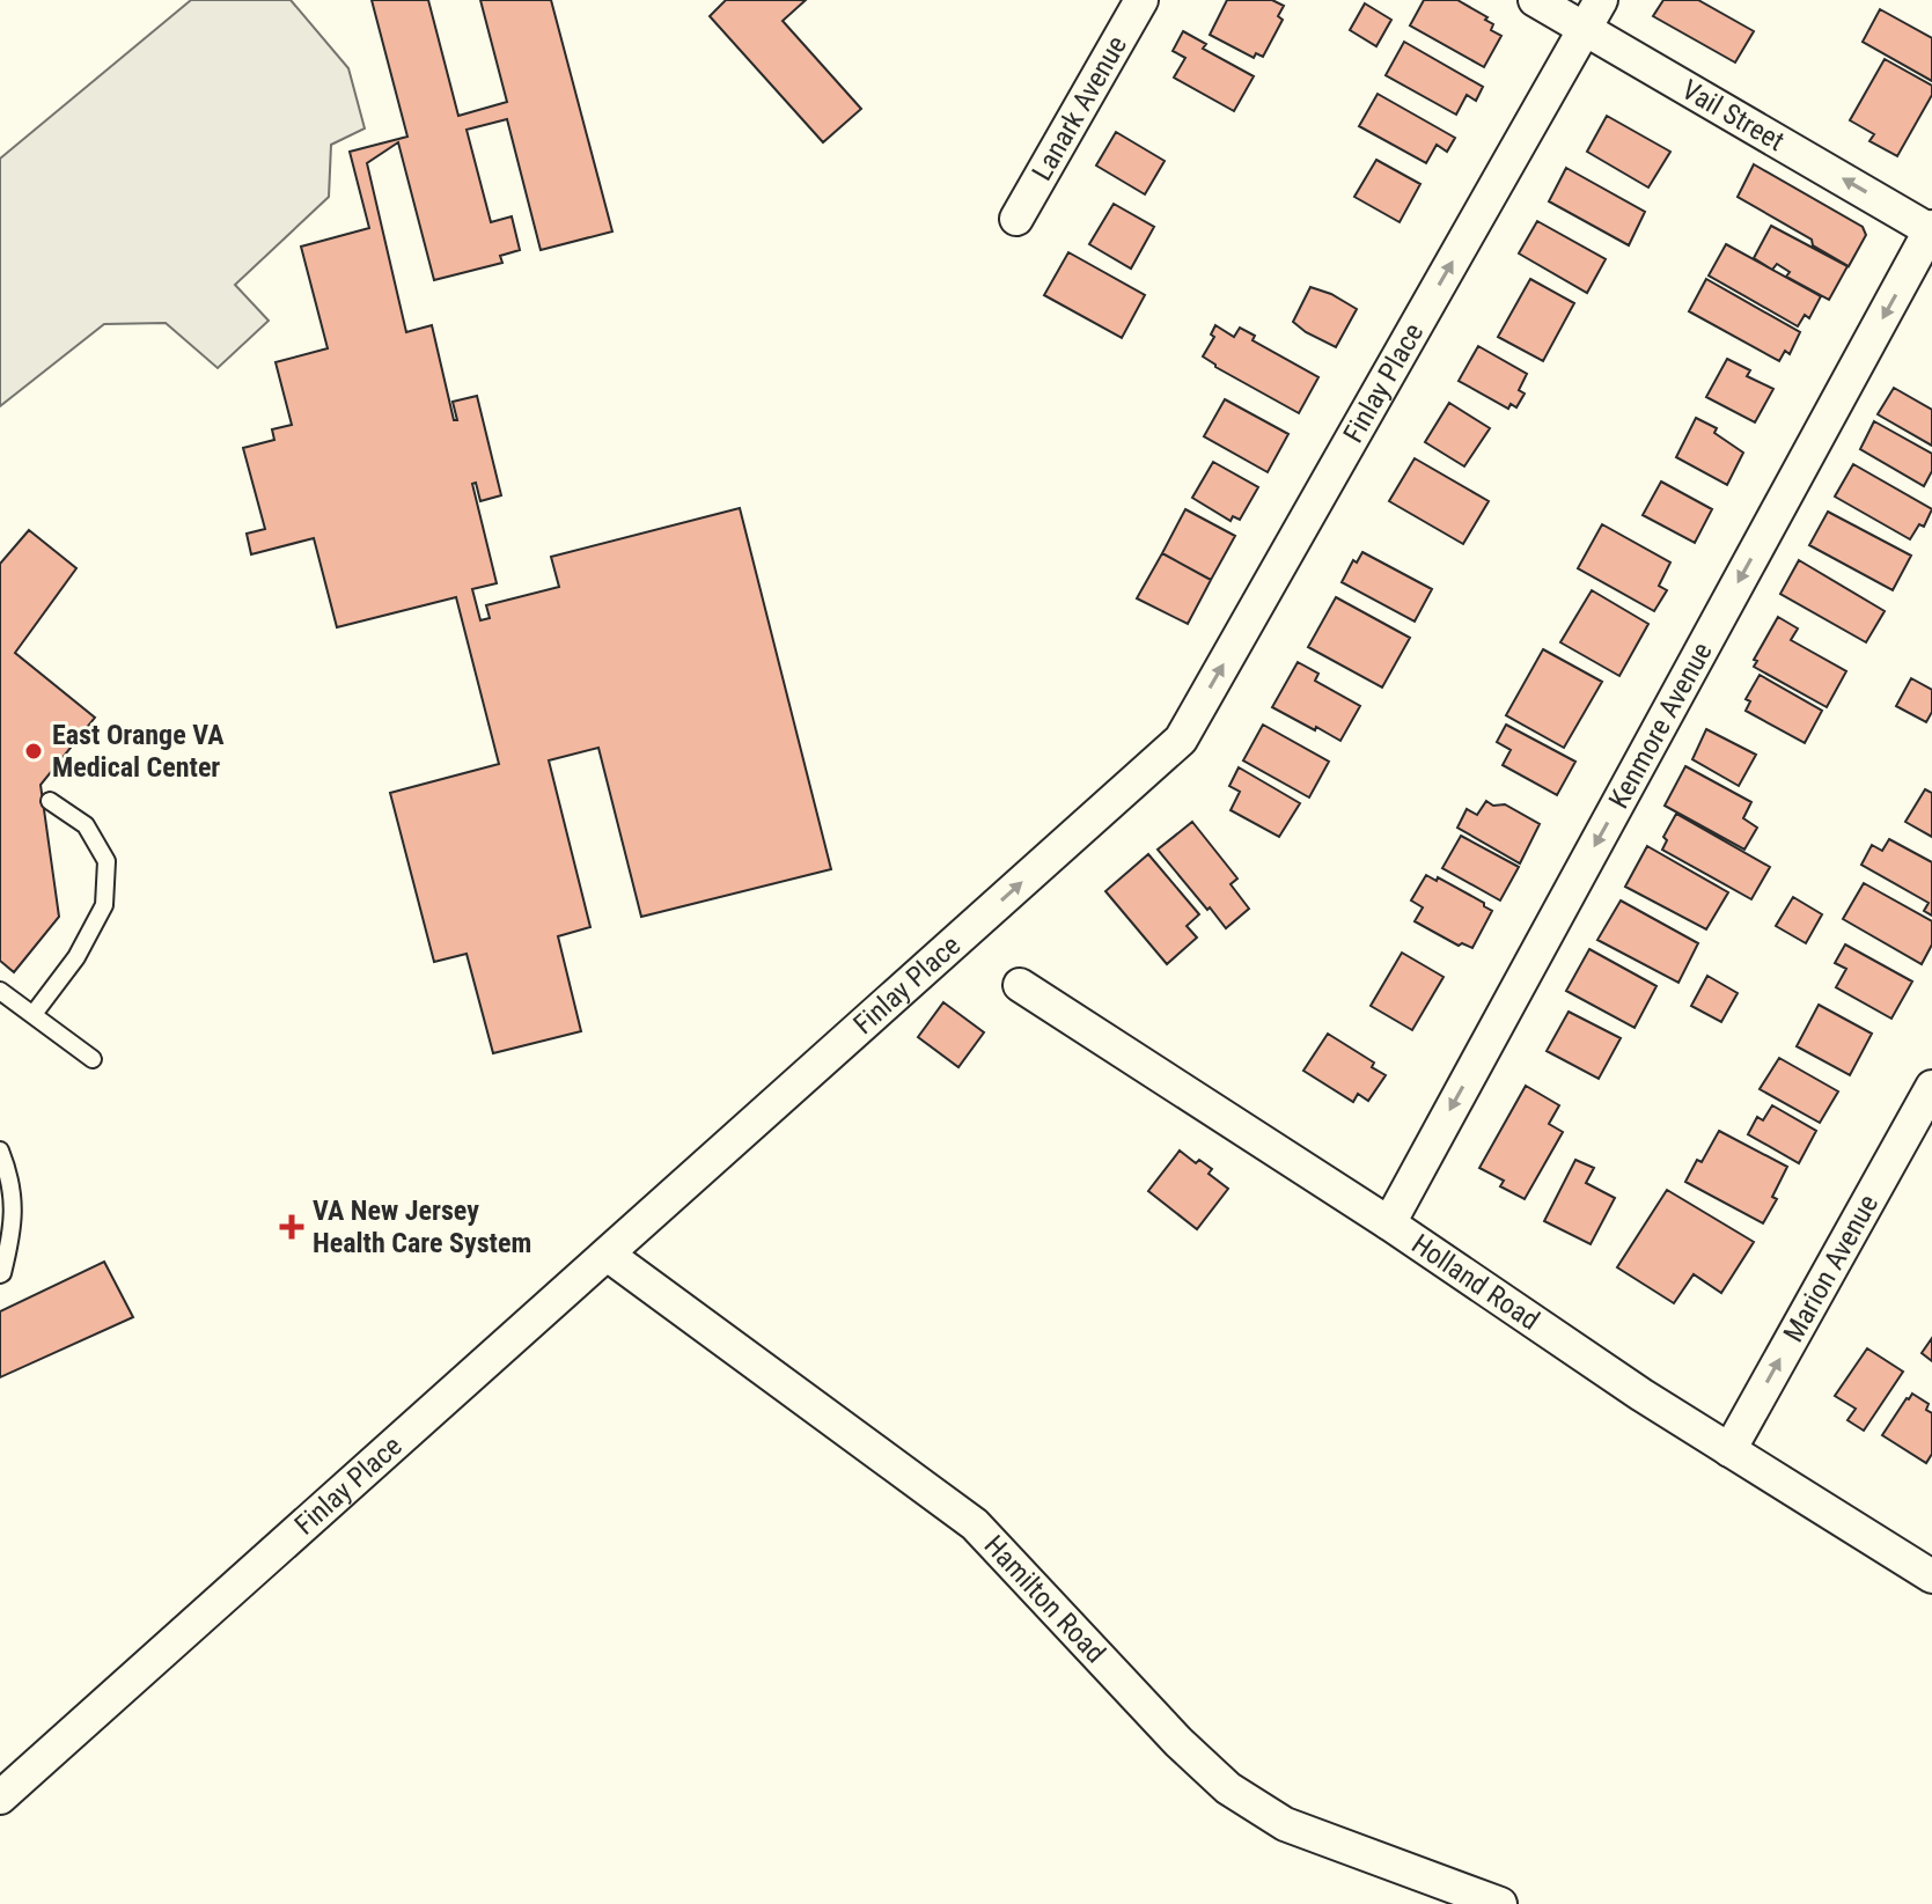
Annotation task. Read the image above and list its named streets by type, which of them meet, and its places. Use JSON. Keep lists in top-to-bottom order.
{
  "streets": {
    "street": [
      "Lanark Avenue",
      "Vail Street",
      "Finlay Place",
      "Kenmore Avenue",
      "Marion Avenue",
      "Holland Road",
      "Hamilton Road"
    ]
  },
  "crossings": [
    ["Vail Street", "Finlay Place"],
    ["Vail Street", "Kenmore Avenue"],
    ["Finlay Place", "Hamilton Road"],
    ["Kenmore Avenue", "Holland Road"],
    ["Marion Avenue", "Holland Road"]
  ],
  "one_way": [
    "Vail Street",
    "Finlay Place",
    "Kenmore Avenue",
    "Marion Avenue"
  ],
  "places": {
    "other": ["East Orange VA Medical Center"],
    "health": ["VA New Jersey Health Care System"]
  }
}
